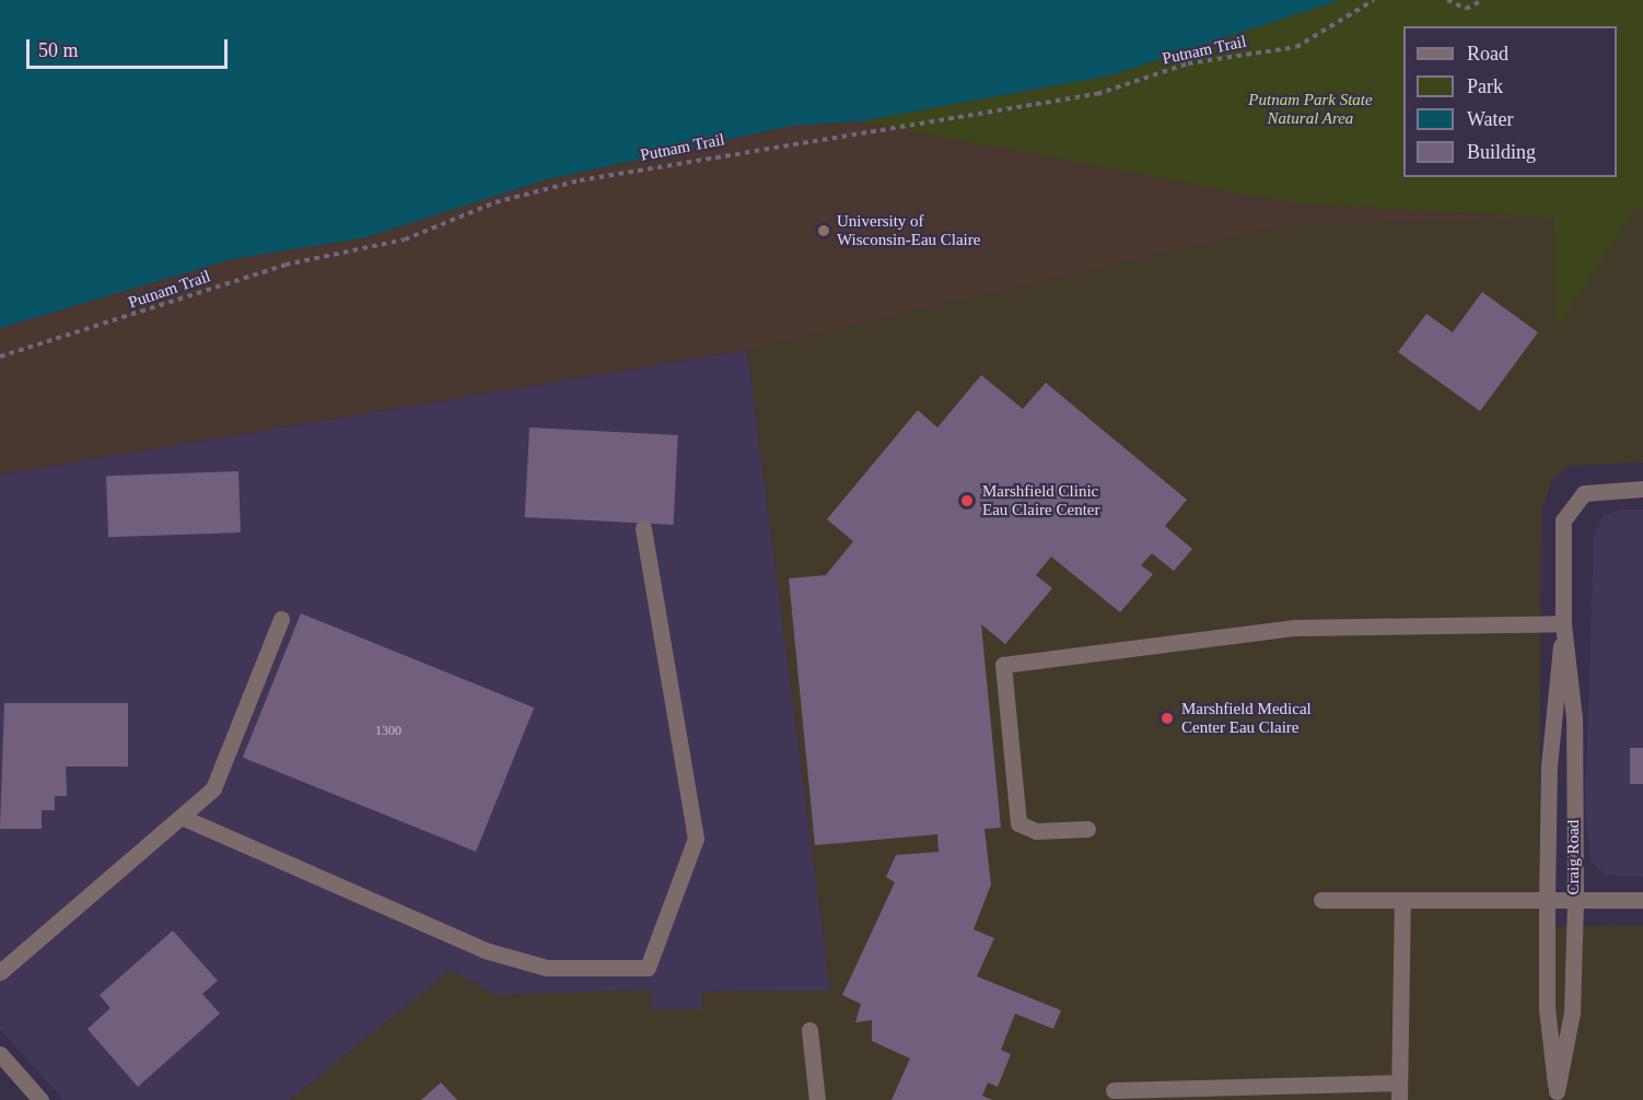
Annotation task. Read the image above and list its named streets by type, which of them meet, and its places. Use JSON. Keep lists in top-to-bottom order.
{
  "streets": {
    "street": ["Craig Road"],
    "path": ["Putnam Trail"]
  },
  "parks": ["Putnam Park State Natural Area"],
  "places": ["University of Wisconsin-Eau Claire", "Marshfield Clinic Eau Claire Center", "Marshfield Medical Center Eau Claire"],
  "house_numbers": ["1300"],
  "legend": [
    "Road",
    "Park",
    "Water",
    "Building"
  ],
  "scale_bar": "50 m"
}
